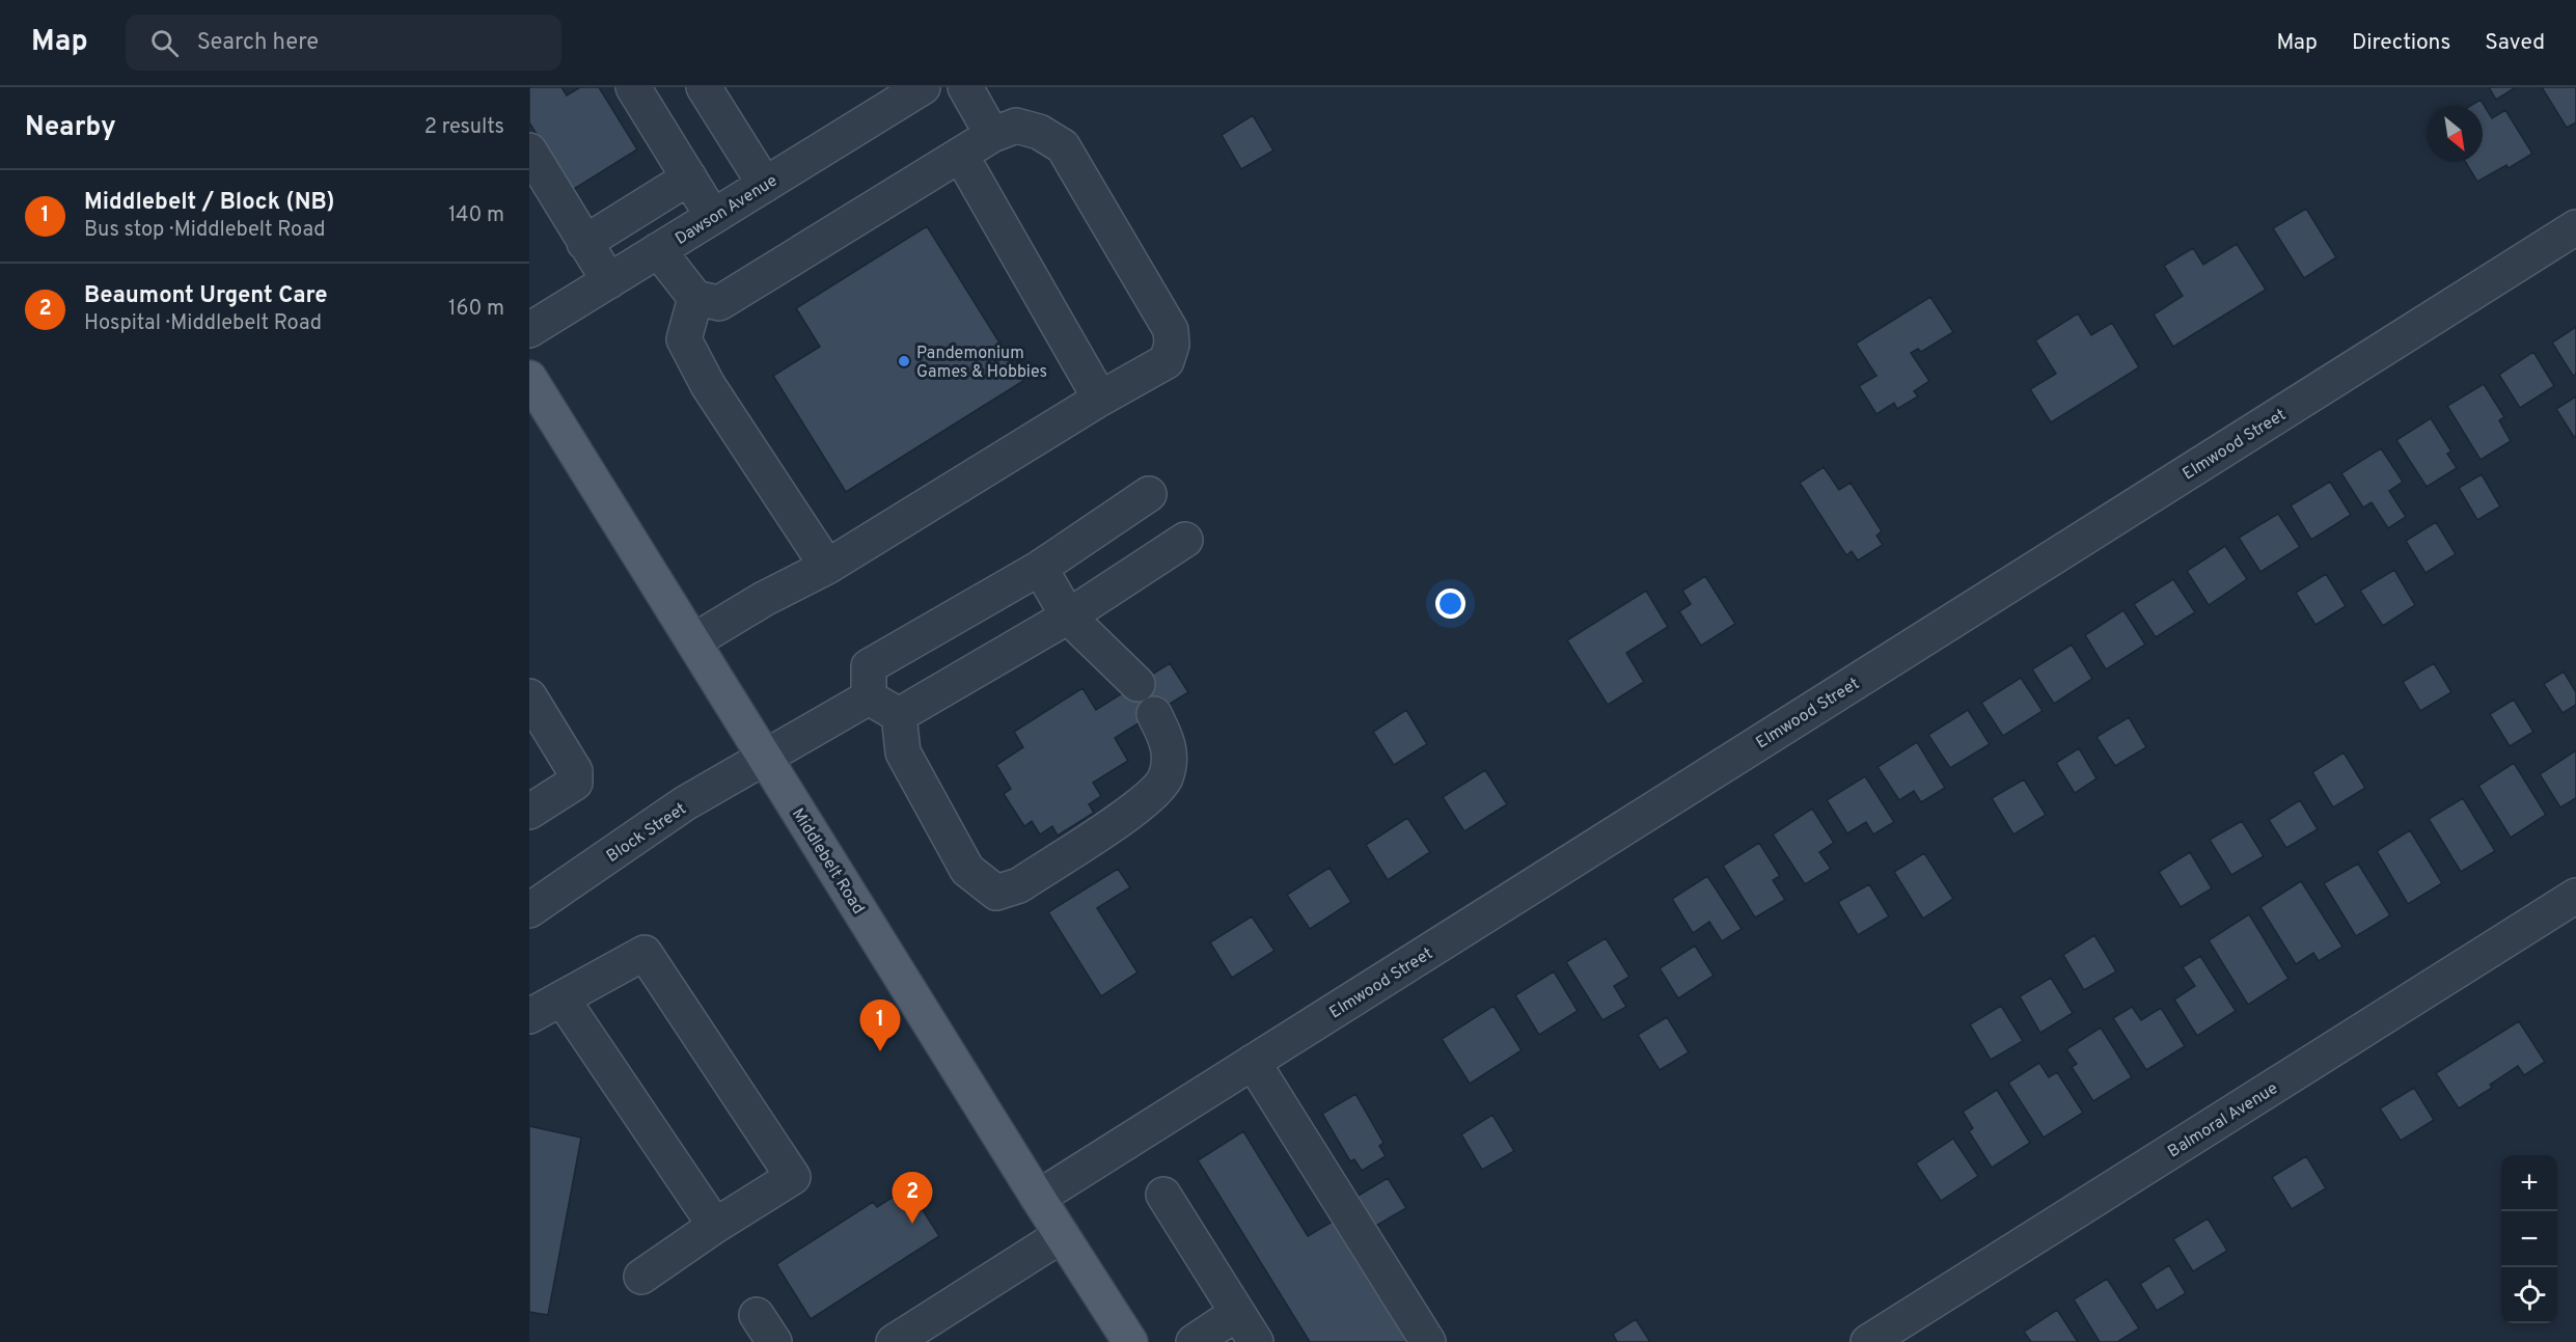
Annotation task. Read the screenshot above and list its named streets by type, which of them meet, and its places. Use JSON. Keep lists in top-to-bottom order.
{
  "streets": {
    "main road": ["Middlebelt Road"],
    "street": [
      "Dawson Avenue",
      "Elmwood Street",
      "Block Street",
      "Balmoral Avenue"
    ]
  },
  "crossings": [
    ["Elmwood Street", "Middlebelt Road"],
    ["Block Street", "Middlebelt Road"]
  ],
  "places": ["Pandemonium Games & Hobbies"],
  "north": "bottom right",
  "page": {
    "header": "Map",
    "search": "Search here",
    "nav": ["Map", "Directions", "Saved"],
    "heading": ["Nearby", "2 results"],
    "list": [
      {
        "mark": "1",
        "name": "Middlebelt / Block (NB)",
        "note": "Bus stop · Middlebelt Road",
        "value": "140 m"
      },
      {
        "mark": "2",
        "name": "Beaumont Urgent Care",
        "note": "Hospital · Middlebelt Road",
        "value": "160 m"
      }
    ],
    "pins": ["1", "2"],
    "map_buttons": ["+", "−"]
  }
}
